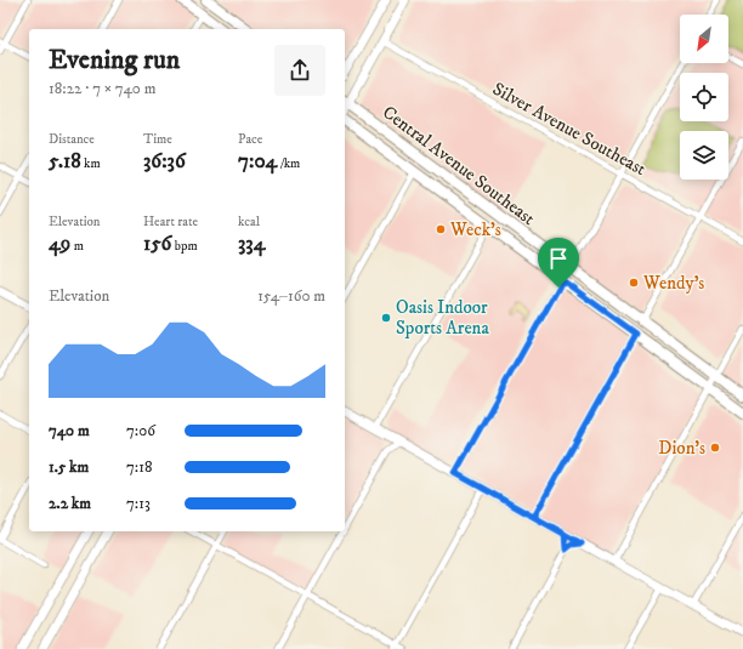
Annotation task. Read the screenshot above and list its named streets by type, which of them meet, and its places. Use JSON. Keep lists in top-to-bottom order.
{
  "streets": {
    "main road": ["Central Avenue Southeast"],
    "street": ["Silver Avenue Southeast"]
  },
  "places": [
    "Weck's",
    "Wendy's",
    "Oasis Indoor Sports Arena",
    "Dion's"
  ],
  "north": "bottom left",
  "page": {
    "heading": ["Evening run", "18:22 · 7 × 740 m"],
    "stats": [
      ["Distance", "5.18 km"],
      ["Time", "36:36"],
      ["Pace", "7:04 /km"],
      ["Elevation", "49 m"],
      ["Heart rate", "156 bpm"],
      ["kcal", "334"]
    ],
    "chart": ["Elevation", "154–160 m"],
    "list": [
      {
        "name": "740 m",
        "note": "7:06"
      },
      {
        "name": "1.5 km",
        "note": "7:18"
      },
      {
        "name": "2.2 km",
        "note": "7:13"
      }
    ]
  }
}
